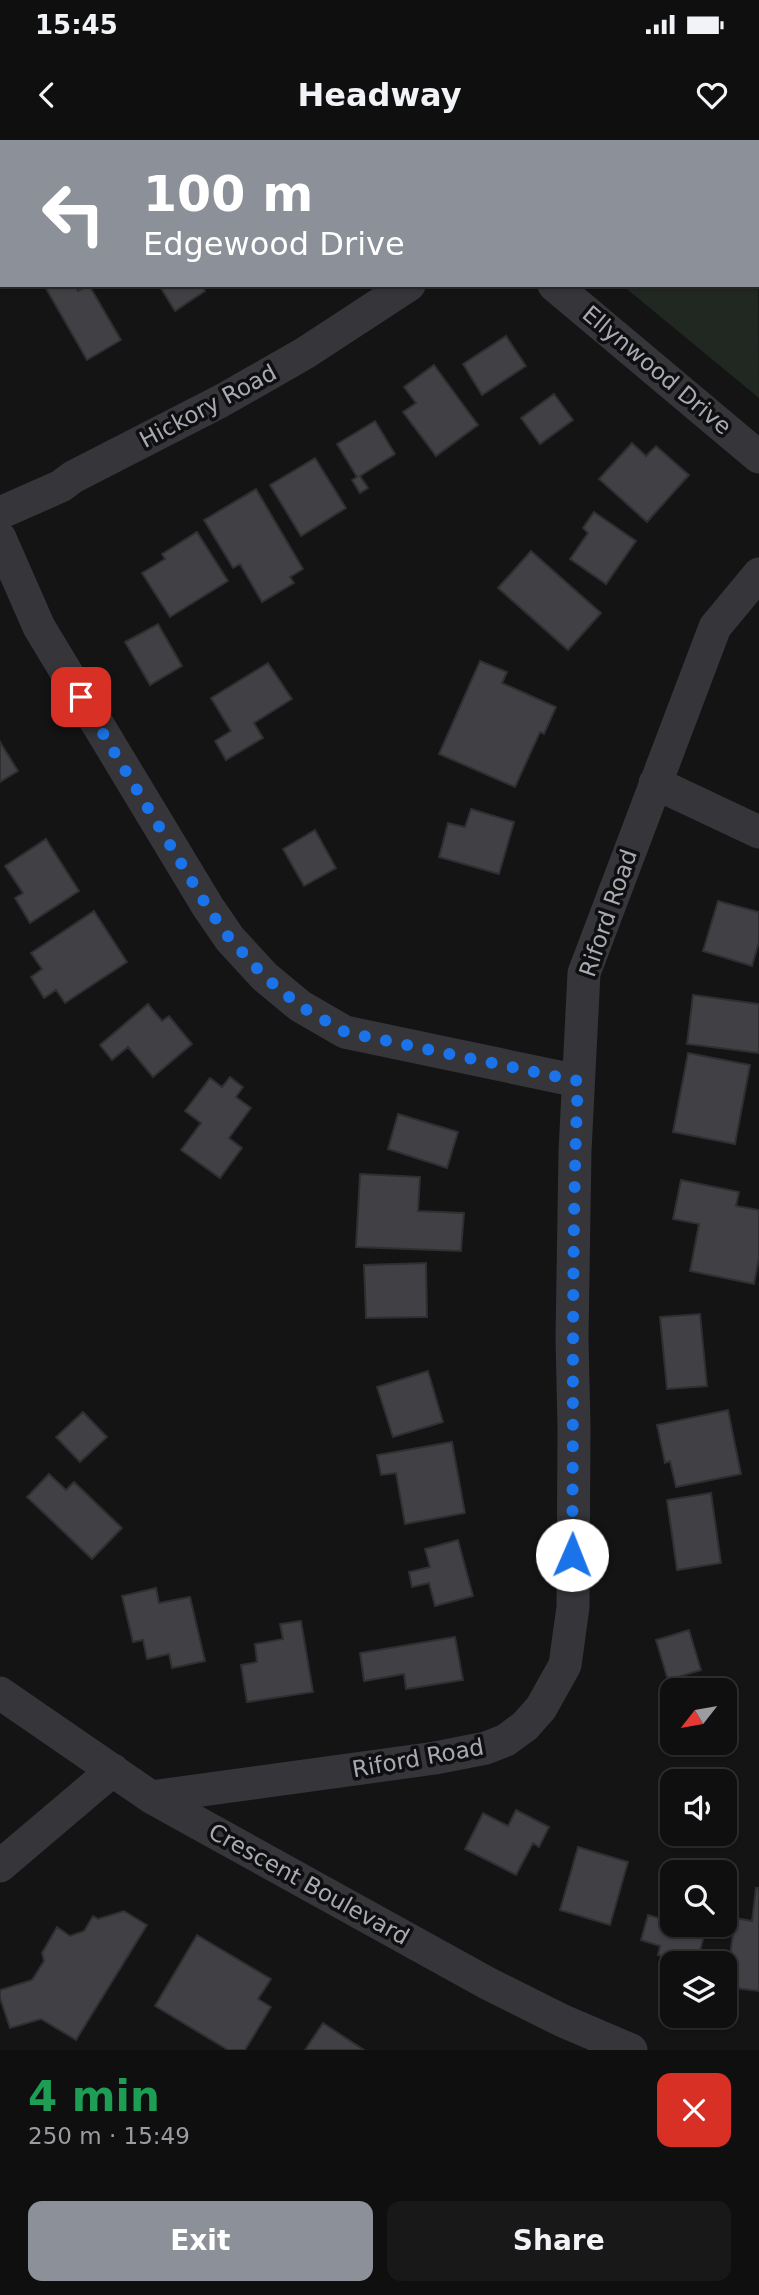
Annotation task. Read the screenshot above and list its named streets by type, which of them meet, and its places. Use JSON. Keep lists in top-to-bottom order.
{
  "streets": {
    "street": [
      "Ellynwood Drive",
      "Hickory Road",
      "Riford Road",
      "Crescent Boulevard"
    ]
  },
  "crossings": [
    ["Riford Road", "Crescent Boulevard"]
  ],
  "north": "bottom left",
  "page": {
    "status": "15:45",
    "header": "Headway",
    "turn": ["100 m", "Edgewood Drive"],
    "heading": ["4 min", "250 m · 15:49"],
    "buttons": ["Exit", "Share"]
  }
}
